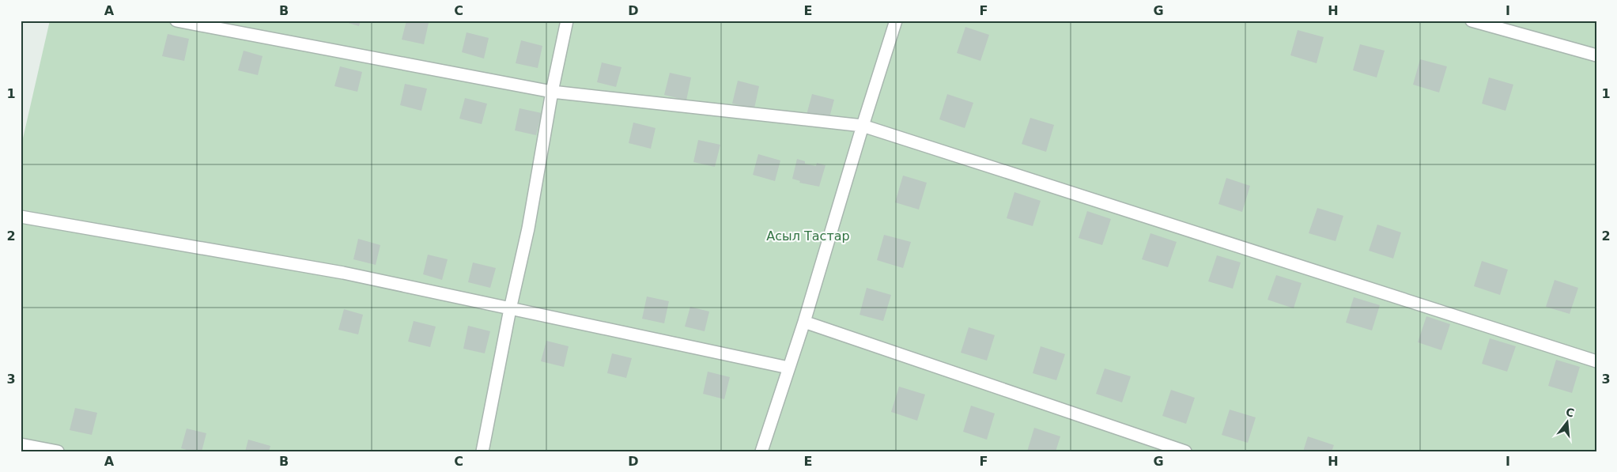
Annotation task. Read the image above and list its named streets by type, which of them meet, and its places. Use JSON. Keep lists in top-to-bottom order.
{
  "parks": ["Асыл Тастар"],
  "north": "top",
  "grid": {
    "columns": [
      "A",
      "B",
      "C",
      "D",
      "E",
      "F",
      "G",
      "H",
      "I"
    ],
    "rows": ["1", "2", "3"]
  }
}
